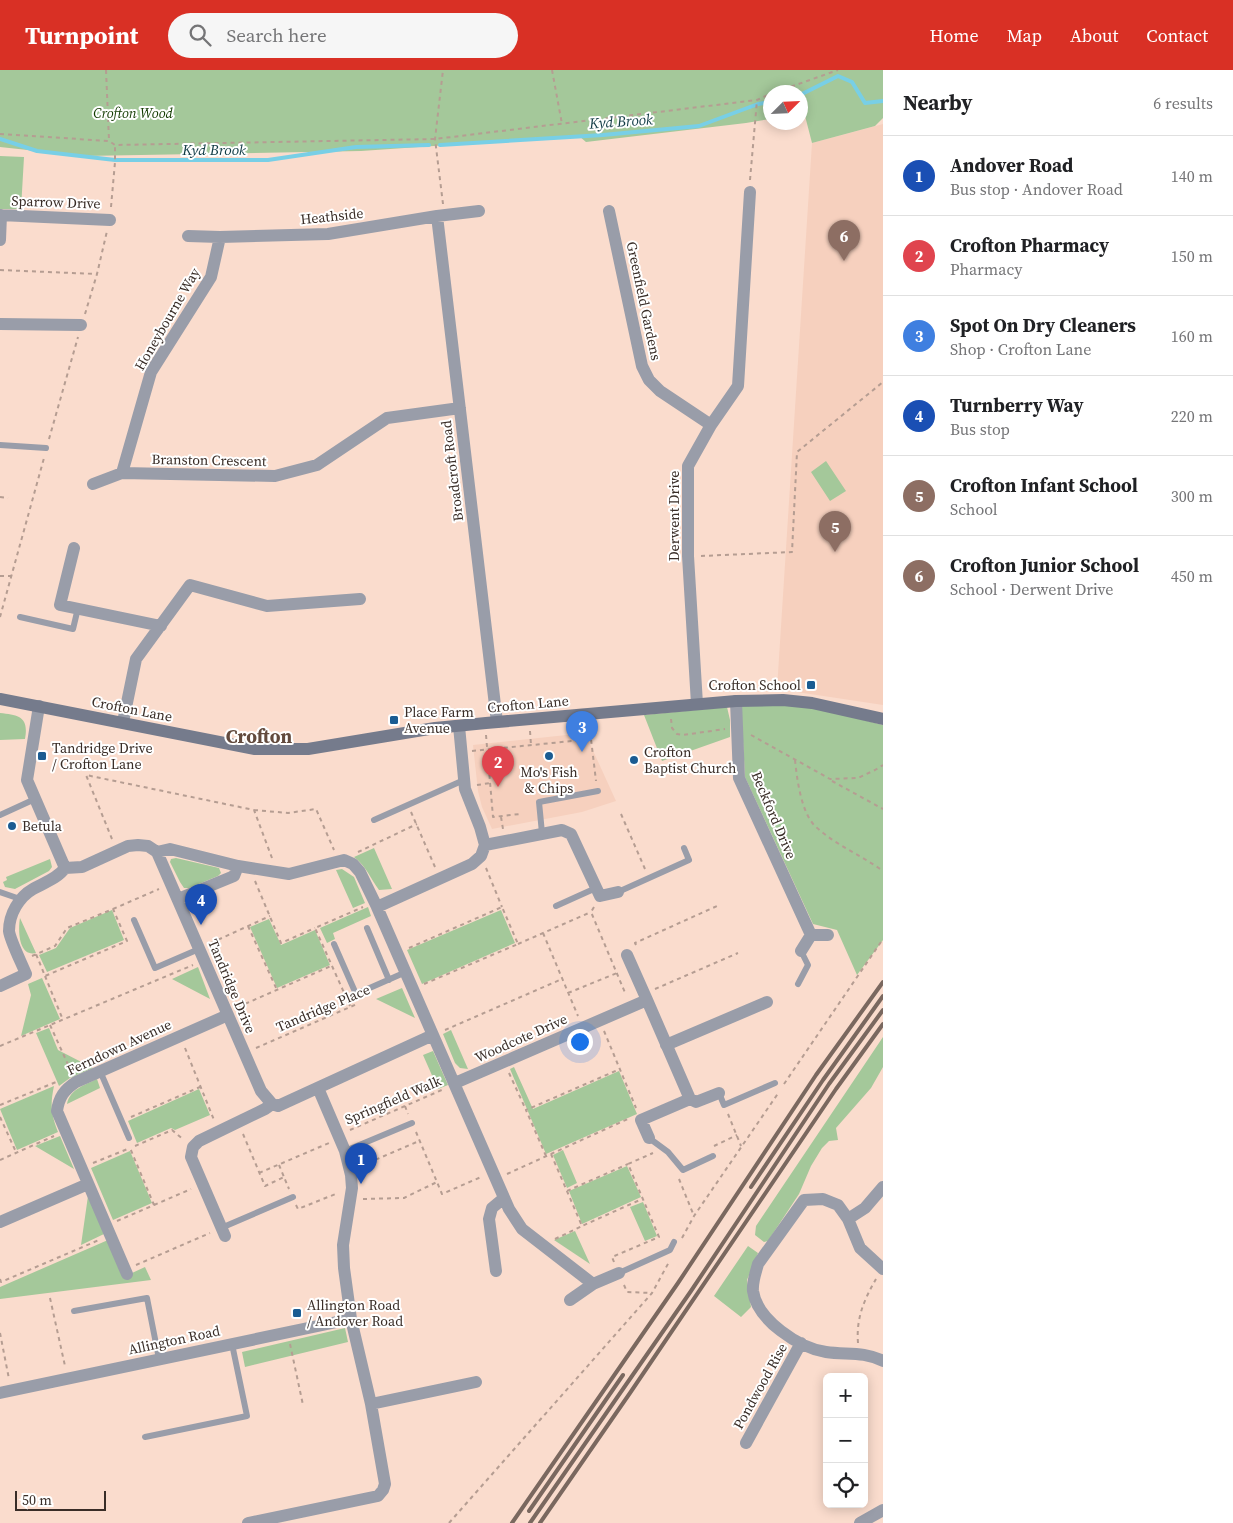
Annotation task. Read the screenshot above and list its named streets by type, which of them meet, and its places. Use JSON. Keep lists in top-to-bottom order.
{
  "streets": {
    "street": [
      "Sparrow Drive",
      "Heathside",
      "Greenfield Gardens",
      "Honeybourne Way",
      "Branston Crescent",
      "Broadcroft Road",
      "Derwent Drive",
      "Crofton Lane",
      "Beckford Drive",
      "Tandridge Drive",
      "Woodcote Drive",
      "Ferndown Avenue",
      "Allington Road",
      "Pondwood Rise"
    ],
    "path": ["Tandridge Place", "Springfield Walk"]
  },
  "crossings": [
    ["Heathside", "Honeybourne Way"],
    ["Heathside", "Broadcroft Road"],
    ["Greenfield Gardens", "Derwent Drive"],
    ["Honeybourne Way", "Branston Crescent"],
    ["Branston Crescent", "Broadcroft Road"],
    ["Broadcroft Road", "Crofton Lane"],
    ["Derwent Drive", "Crofton Lane"],
    ["Crofton Lane", "Beckford Drive"],
    ["Tandridge Drive", "Tandridge Place"],
    ["Tandridge Drive", "Ferndown Avenue"],
    ["Woodcote Drive", "Springfield Walk"]
  ],
  "districts": ["Crofton"],
  "water": ["Kyd Brook"],
  "parks": ["Crofton Wood"],
  "places": {
    "transit": [
      "Crofton School",
      "Place Farm Avenue",
      "Tandridge Drive / Crofton Lane",
      "Allington Road / Andover Road"
    ],
    "other": ["Mo's Fish & Chips", "Crofton Baptist Church", "Betula"]
  },
  "scale_bar": "50 m",
  "north": "top right",
  "page": {
    "header": "Turnpoint",
    "search": "Search here",
    "nav": [
      "Home",
      "Map",
      "About",
      "Contact"
    ],
    "heading": ["Nearby", "6 results"],
    "list": [
      {
        "mark": "1",
        "name": "Andover Road",
        "note": "Bus stop · Andover Road",
        "value": "140 m"
      },
      {
        "mark": "2",
        "name": "Crofton Pharmacy",
        "note": "Pharmacy",
        "value": "150 m"
      },
      {
        "mark": "3",
        "name": "Spot On Dry Cleaners",
        "note": "Shop · Crofton Lane",
        "value": "160 m"
      },
      {
        "mark": "4",
        "name": "Turnberry Way",
        "note": "Bus stop",
        "value": "220 m"
      },
      {
        "mark": "5",
        "name": "Crofton Infant School",
        "note": "School",
        "value": "300 m"
      },
      {
        "mark": "6",
        "name": "Crofton Junior School",
        "note": "School · Derwent Drive",
        "value": "450 m"
      }
    ],
    "pins": [
      "6",
      "5",
      "3",
      "2",
      "4",
      "1"
    ],
    "map_buttons": ["+", "−"],
    "scale": "50 m"
  }
}
